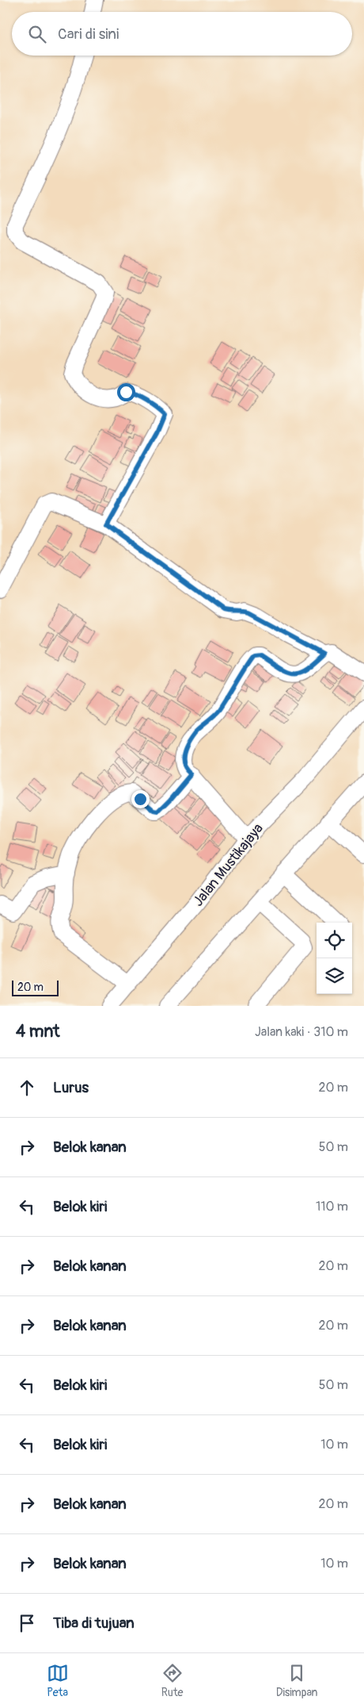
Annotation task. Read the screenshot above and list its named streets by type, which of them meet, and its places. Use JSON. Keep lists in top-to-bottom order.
{
  "streets": {
    "street": ["Jalan Mustikajaya"]
  },
  "scale_bar": "20 m",
  "page": {
    "search": "Cari di sini",
    "scale": "20 m",
    "heading": ["4 mnt", "Jalan kaki · 310 m"],
    "list": [
      ["Lurus", "20 m"],
      ["Belok kanan", "50 m"],
      ["Belok kiri", "110 m"],
      ["Belok kanan", "20 m"],
      ["Belok kanan", "20 m"],
      ["Belok kiri", "50 m"],
      ["Belok kiri", "10 m"],
      ["Belok kanan", "20 m"],
      ["Belok kanan", "10 m"],
      "Tiba di tujuan"
    ],
    "nav": ["Peta", "Rute", "Disimpan"]
  }
}
